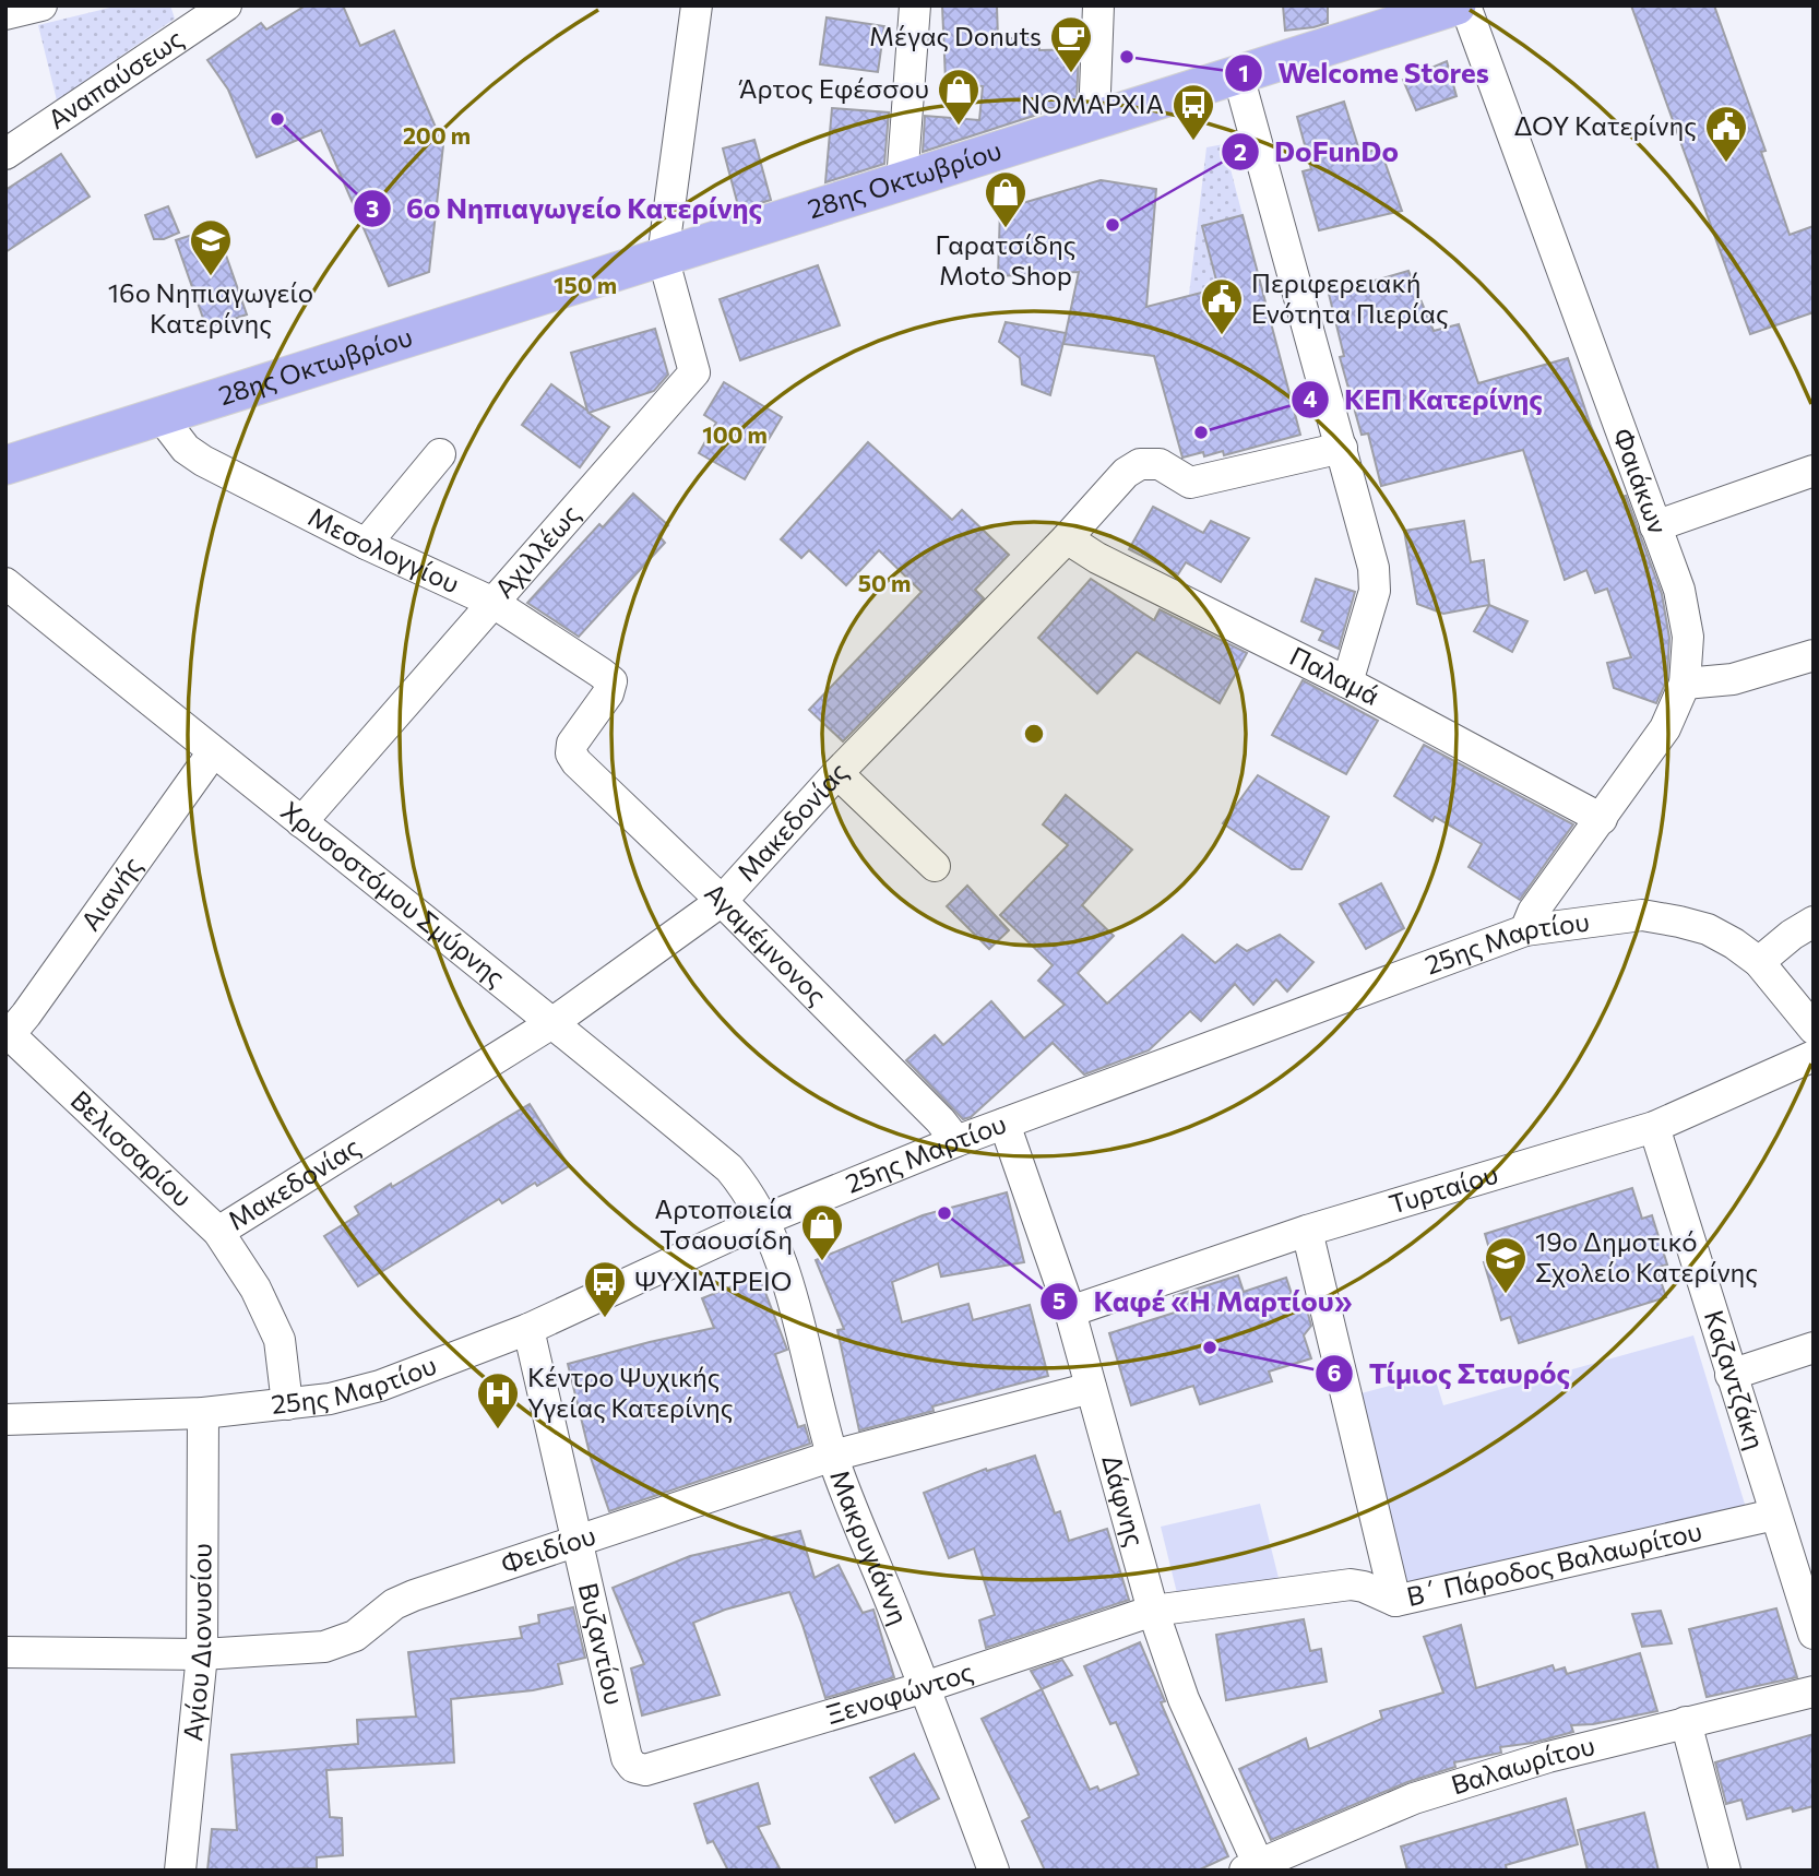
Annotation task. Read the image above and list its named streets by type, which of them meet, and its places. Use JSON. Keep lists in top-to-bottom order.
{
  "streets": {
    "main road": ["28ης Οκτωβρίου"],
    "street": [
      "Αναπαύσεως",
      "Φαιάκων",
      "Μεσολογγίου",
      "Αχιλλέως",
      "Παλαμά",
      "Μακεδονίας",
      "Αιανής",
      "Χρυσοστόμου Σμύρνης",
      "Αγαμέμνονος",
      "25ης Μαρτίου",
      "Βελισσαρίου",
      "Τυρταίου",
      "Καζαντζάκη",
      "Δάφνης",
      "Μακρυγιάννη",
      "Φειδίου",
      "Β΄ Πάροδος Βαλαωρίτου",
      "Αγίου Διονυσίου",
      "Βυζαντίου",
      "Ξενοφώντος",
      "Βαλαωρίτου"
    ]
  },
  "crossings": [
    ["28ης Οκτωβρίου", "Μεσολογγίου"],
    ["28ης Οκτωβρίου", "Αχιλλέως"],
    ["Φαιάκων", "Παλαμά"],
    ["Φαιάκων", "25ης Μαρτίου"],
    ["Μεσολογγίου", "Αχιλλέως"],
    ["Μεσολογγίου", "Αγαμέμνονος"],
    ["Αχιλλέως", "Χρυσοστόμου Σμύρνης"],
    ["Παλαμά", "Μακεδονίας"],
    ["Μακεδονίας", "Χρυσοστόμου Σμύρνης"],
    ["Μακεδονίας", "Αγαμέμνονος"],
    ["Μακεδονίας", "Βελισσαρίου"],
    ["Αιανής", "Χρυσοστόμου Σμύρνης"],
    ["Αιανής", "Βελισσαρίου"],
    ["Χρυσοστόμου Σμύρνης", "25ης Μαρτίου"],
    ["Χρυσοστόμου Σμύρνης", "Μακρυγιάννη"],
    ["Αγαμέμνονος", "25ης Μαρτίου"],
    ["25ης Μαρτίου", "Βελισσαρίου"],
    ["25ης Μαρτίου", "Δάφνης"],
    ["25ης Μαρτίου", "Μακρυγιάννη"],
    ["25ης Μαρτίου", "Αγίου Διονυσίου"],
    ["25ης Μαρτίου", "Βυζαντίου"],
    ["Τυρταίου", "Καζαντζάκη"],
    ["Τυρταίου", "Δάφνης"],
    ["Καζαντζάκη", "Β΄ Πάροδος Βαλαωρίτου"],
    ["Δάφνης", "Φειδίου"],
    ["Δάφνης", "Β΄ Πάροδος Βαλαωρίτου"],
    ["Δάφνης", "Ξενοφώντος"],
    ["Δάφνης", "Βαλαωρίτου"],
    ["Μακρυγιάννη", "Φειδίου"],
    ["Μακρυγιάννη", "Ξενοφώντος"],
    ["Φειδίου", "Αγίου Διονυσίου"],
    ["Φειδίου", "Βυζαντίου"],
    ["Β΄ Πάροδος Βαλαωρίτου", "Ξενοφώντος"],
    ["Βυζαντίου", "Ξενοφώντος"]
  ],
  "places": {
    "other": [
      "Welcome Stores",
      "6ο Νηπιαγωγείο Κατερίνης",
      "DoFunDo",
      "ΚΕΠ Κατερίνης",
      "Καφέ «Η Μαρτίου»",
      "Τίμιος Σταυρός"
    ],
    "cafe": ["Μέγας Donuts"],
    "shop": ["Άρτος Εφέσσου", "Γαρατσίδης Moto Shop", "Αρτοποιεία Τσαουσίδη"],
    "bus stop": ["ΝΟΜΑΡΧΙΑ", "ΨΥΧΙΑΤΡΕΙΟ"],
    "public building": ["ΔΟΥ Κατερίνης", "Περιφερειακή Ενότητα Πιερίας"],
    "school or university": ["16ο Νηπιαγωγείο Κατερίνης", "19ο Δημοτικό Σχολείο Κατερίνης"],
    "hospital": ["Κέντρο Ψυχικής Υγείας Κατερίνης"]
  },
  "rings": [
    "200 m",
    "150 m",
    "100 m",
    "50 m"
  ]
}
